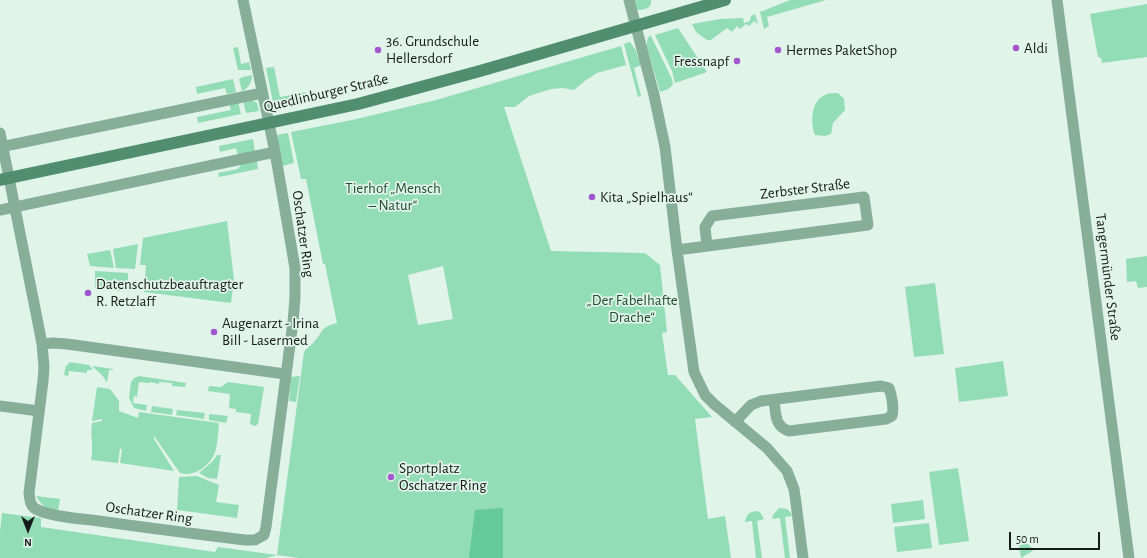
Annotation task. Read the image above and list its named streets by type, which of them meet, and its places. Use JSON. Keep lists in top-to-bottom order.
{
  "streets": {
    "street": [
      "Quedlinburger Straße",
      "Zerbster Straße",
      "Oschatzer Ring",
      "Tangermünder Straße"
    ]
  },
  "crossings": [
    ["Quedlinburger Straße", "Oschatzer Ring"]
  ],
  "parks": ["Tierhof „Mensch – Natur“", "„Der Fabelhafte Drache“"],
  "places": [
    "Aldi",
    "36. Grundschule Hellersdorf",
    "Hermes PaketShop",
    "Fressnapf",
    "Kita „Spielhaus“",
    "Datenschutzbeauftragter R. Retzlaff",
    "Augenarzt - Irina Bill - Lasermed",
    "Sportplatz Oschatzer Ring"
  ],
  "scale_bar": "50 m",
  "north": "bottom"
}
